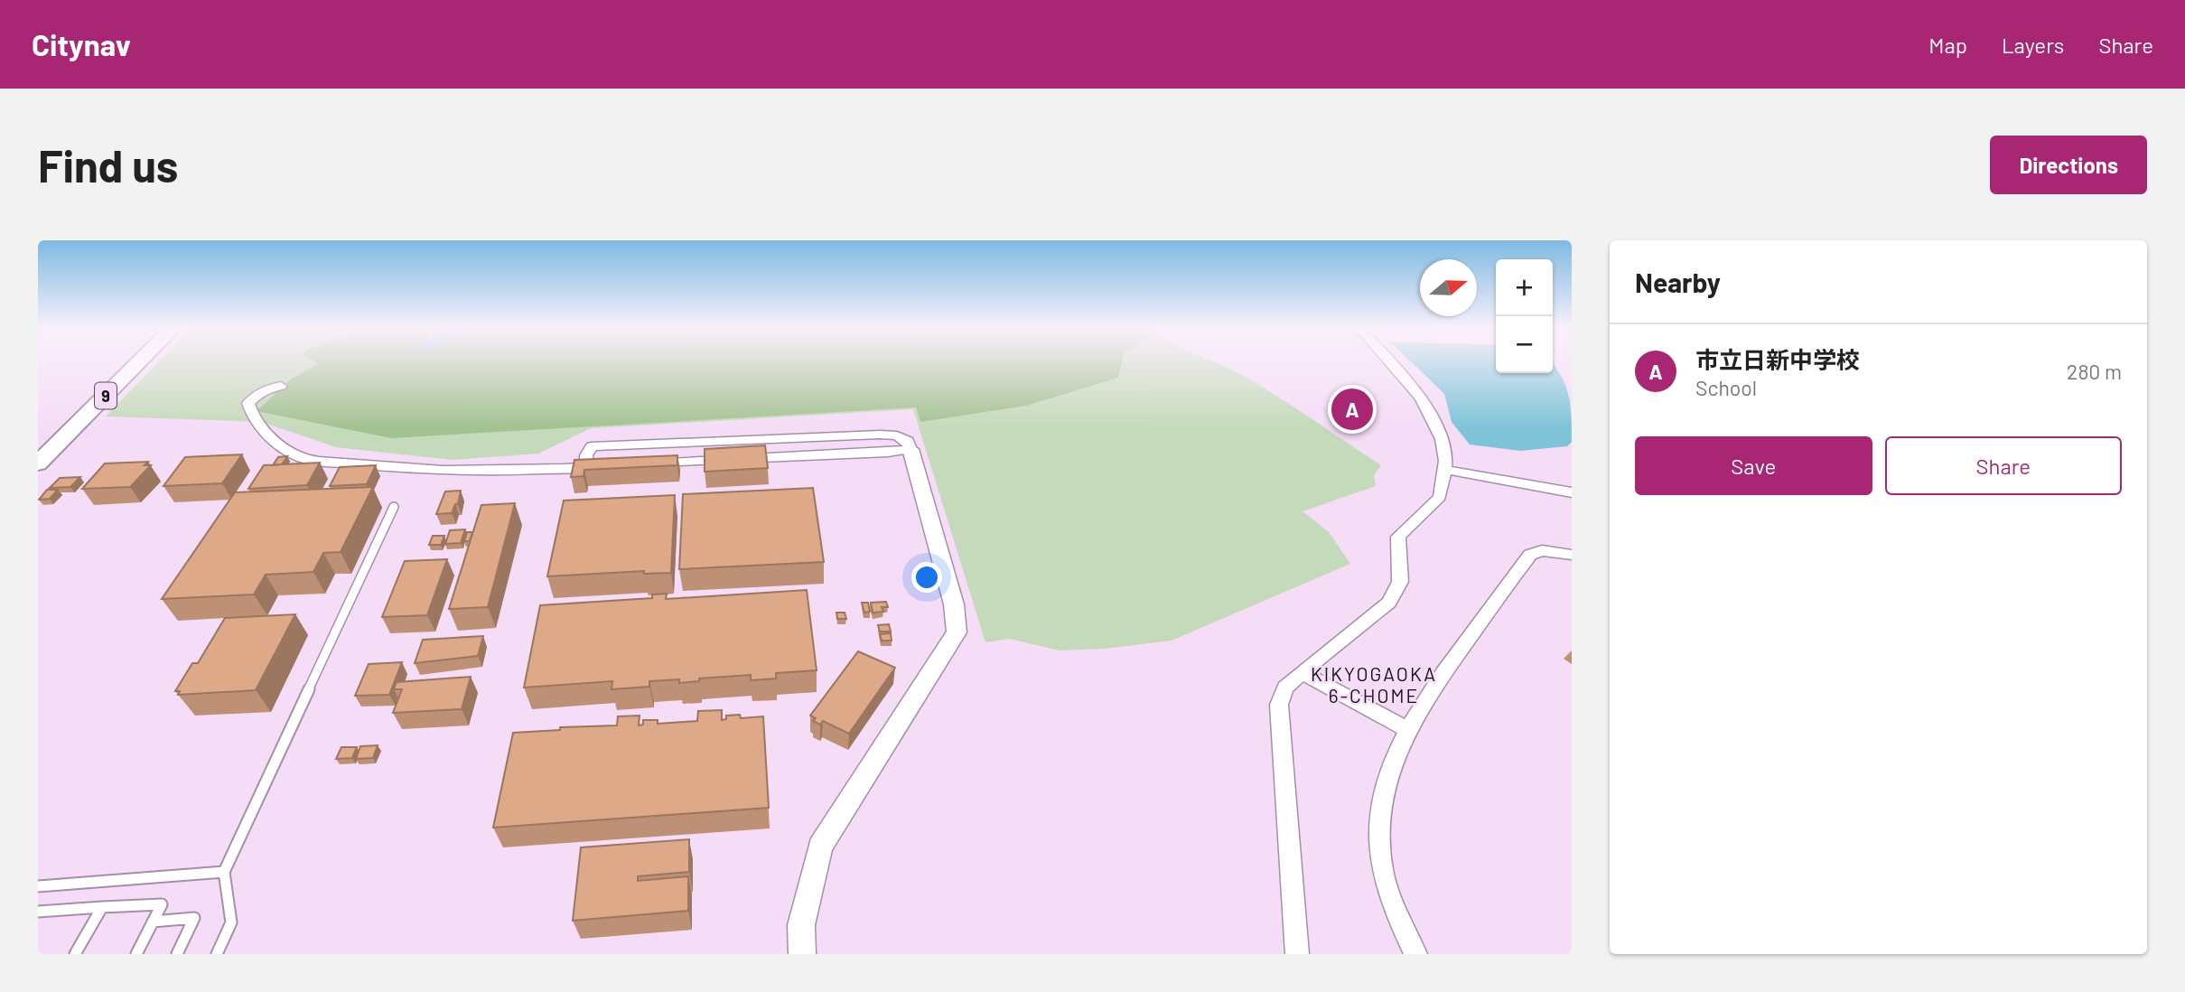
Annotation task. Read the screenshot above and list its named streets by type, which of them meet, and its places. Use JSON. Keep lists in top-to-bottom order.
{
  "streets": {
    "highway": ["9"]
  },
  "districts": ["KIKYOGAOKA 6-CHOME"],
  "north": "right",
  "page": {
    "header": "Citynav",
    "nav": ["Map", "Layers", "Share"],
    "buttons": [
      "Directions",
      ["Save", "Share"]
    ],
    "title": "Find us",
    "heading": "Nearby",
    "map_buttons": ["+", "−"],
    "list": [
      {
        "mark": "A",
        "name": "市立日新中学校",
        "note": "School",
        "value": "280 m"
      }
    ],
    "pins": "A"
  }
}
